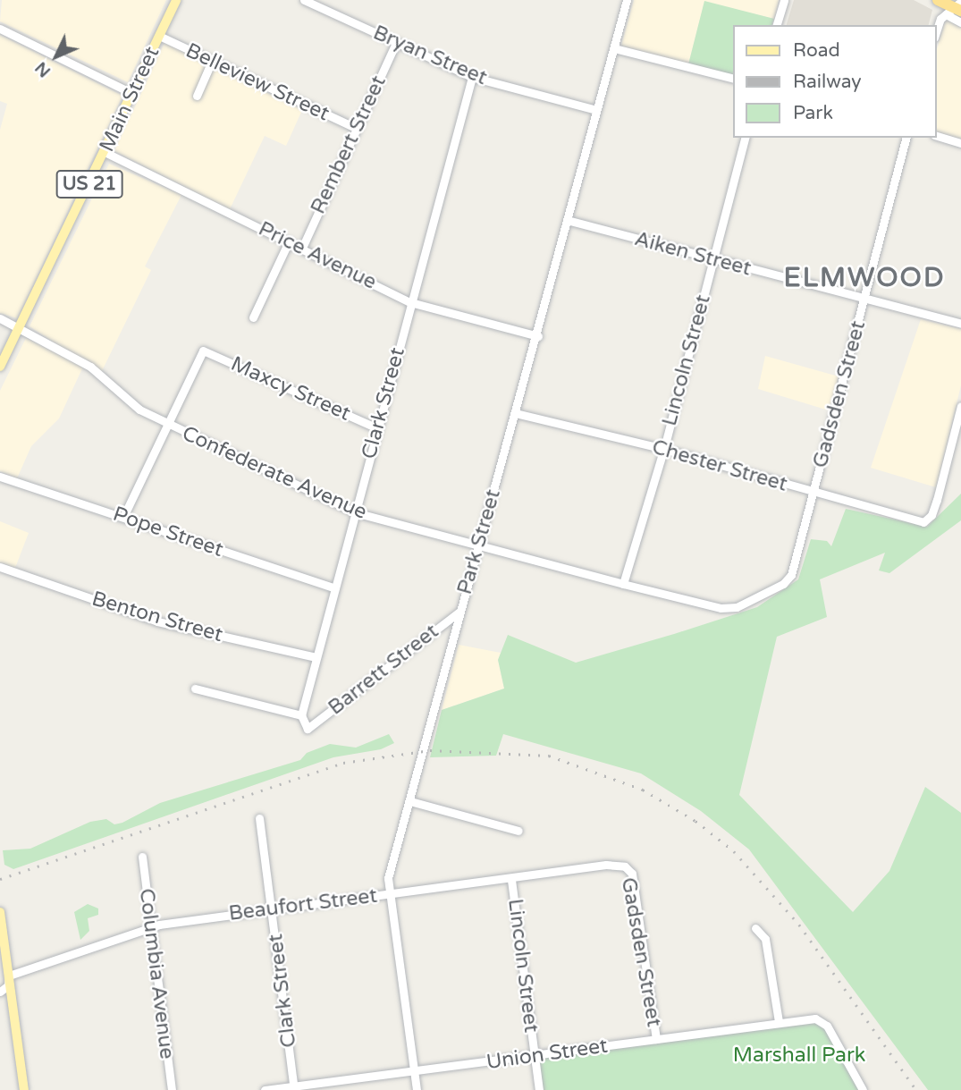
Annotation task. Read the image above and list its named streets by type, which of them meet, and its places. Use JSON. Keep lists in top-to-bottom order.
{
  "streets": {
    "main road": ["Main Street", "US 21"],
    "street": [
      "Bryan Street",
      "Belleview Street",
      "Rembert Street",
      "Aiken Street",
      "Price Avenue",
      "Lincoln Street",
      "Maxcy Street",
      "Gadsden Street",
      "Clark Street",
      "Chester Street",
      "Confederate Avenue",
      "Pope Street",
      "Park Street",
      "Benton Street",
      "Barrett Street",
      "Beaufort Street",
      "Columbia Avenue",
      "Union Street"
    ]
  },
  "crossings": [
    ["Bryan Street", "Rembert Street"],
    ["Bryan Street", "Clark Street"],
    ["Bryan Street", "Park Street"],
    ["Belleview Street", "Main Street"],
    ["Belleview Street", "Rembert Street"],
    ["Main Street", "Price Avenue"],
    ["Main Street", "Confederate Avenue"],
    ["Rembert Street", "Price Avenue"],
    ["Aiken Street", "Lincoln Street"],
    ["Aiken Street", "Gadsden Street"],
    ["Aiken Street", "Park Street"],
    ["Price Avenue", "Clark Street"],
    ["Price Avenue", "Park Street"],
    ["Lincoln Street", "Chester Street"],
    ["Lincoln Street", "Confederate Avenue"],
    ["Lincoln Street", "Beaufort Street"],
    ["Lincoln Street", "Union Street"],
    ["Maxcy Street", "Clark Street"],
    ["Maxcy Street", "Confederate Avenue"],
    ["Gadsden Street", "Chester Street"],
    ["Gadsden Street", "Confederate Avenue"],
    ["Gadsden Street", "Beaufort Street"],
    ["Gadsden Street", "Union Street"],
    ["Clark Street", "Confederate Avenue"],
    ["Clark Street", "Pope Street"],
    ["Clark Street", "Benton Street"],
    ["Clark Street", "Barrett Street"],
    ["Clark Street", "Beaufort Street"],
    ["Clark Street", "Union Street"],
    ["Chester Street", "Park Street"],
    ["Confederate Avenue", "Park Street"],
    ["Park Street", "Barrett Street"],
    ["Park Street", "Beaufort Street"],
    ["Park Street", "Union Street"],
    ["Beaufort Street", "Columbia Avenue"]
  ],
  "districts": ["ELMWOOD"],
  "parks": ["Marshall Park"],
  "legend": ["Road", "Railway", "Park"],
  "north": "bottom left"
}
